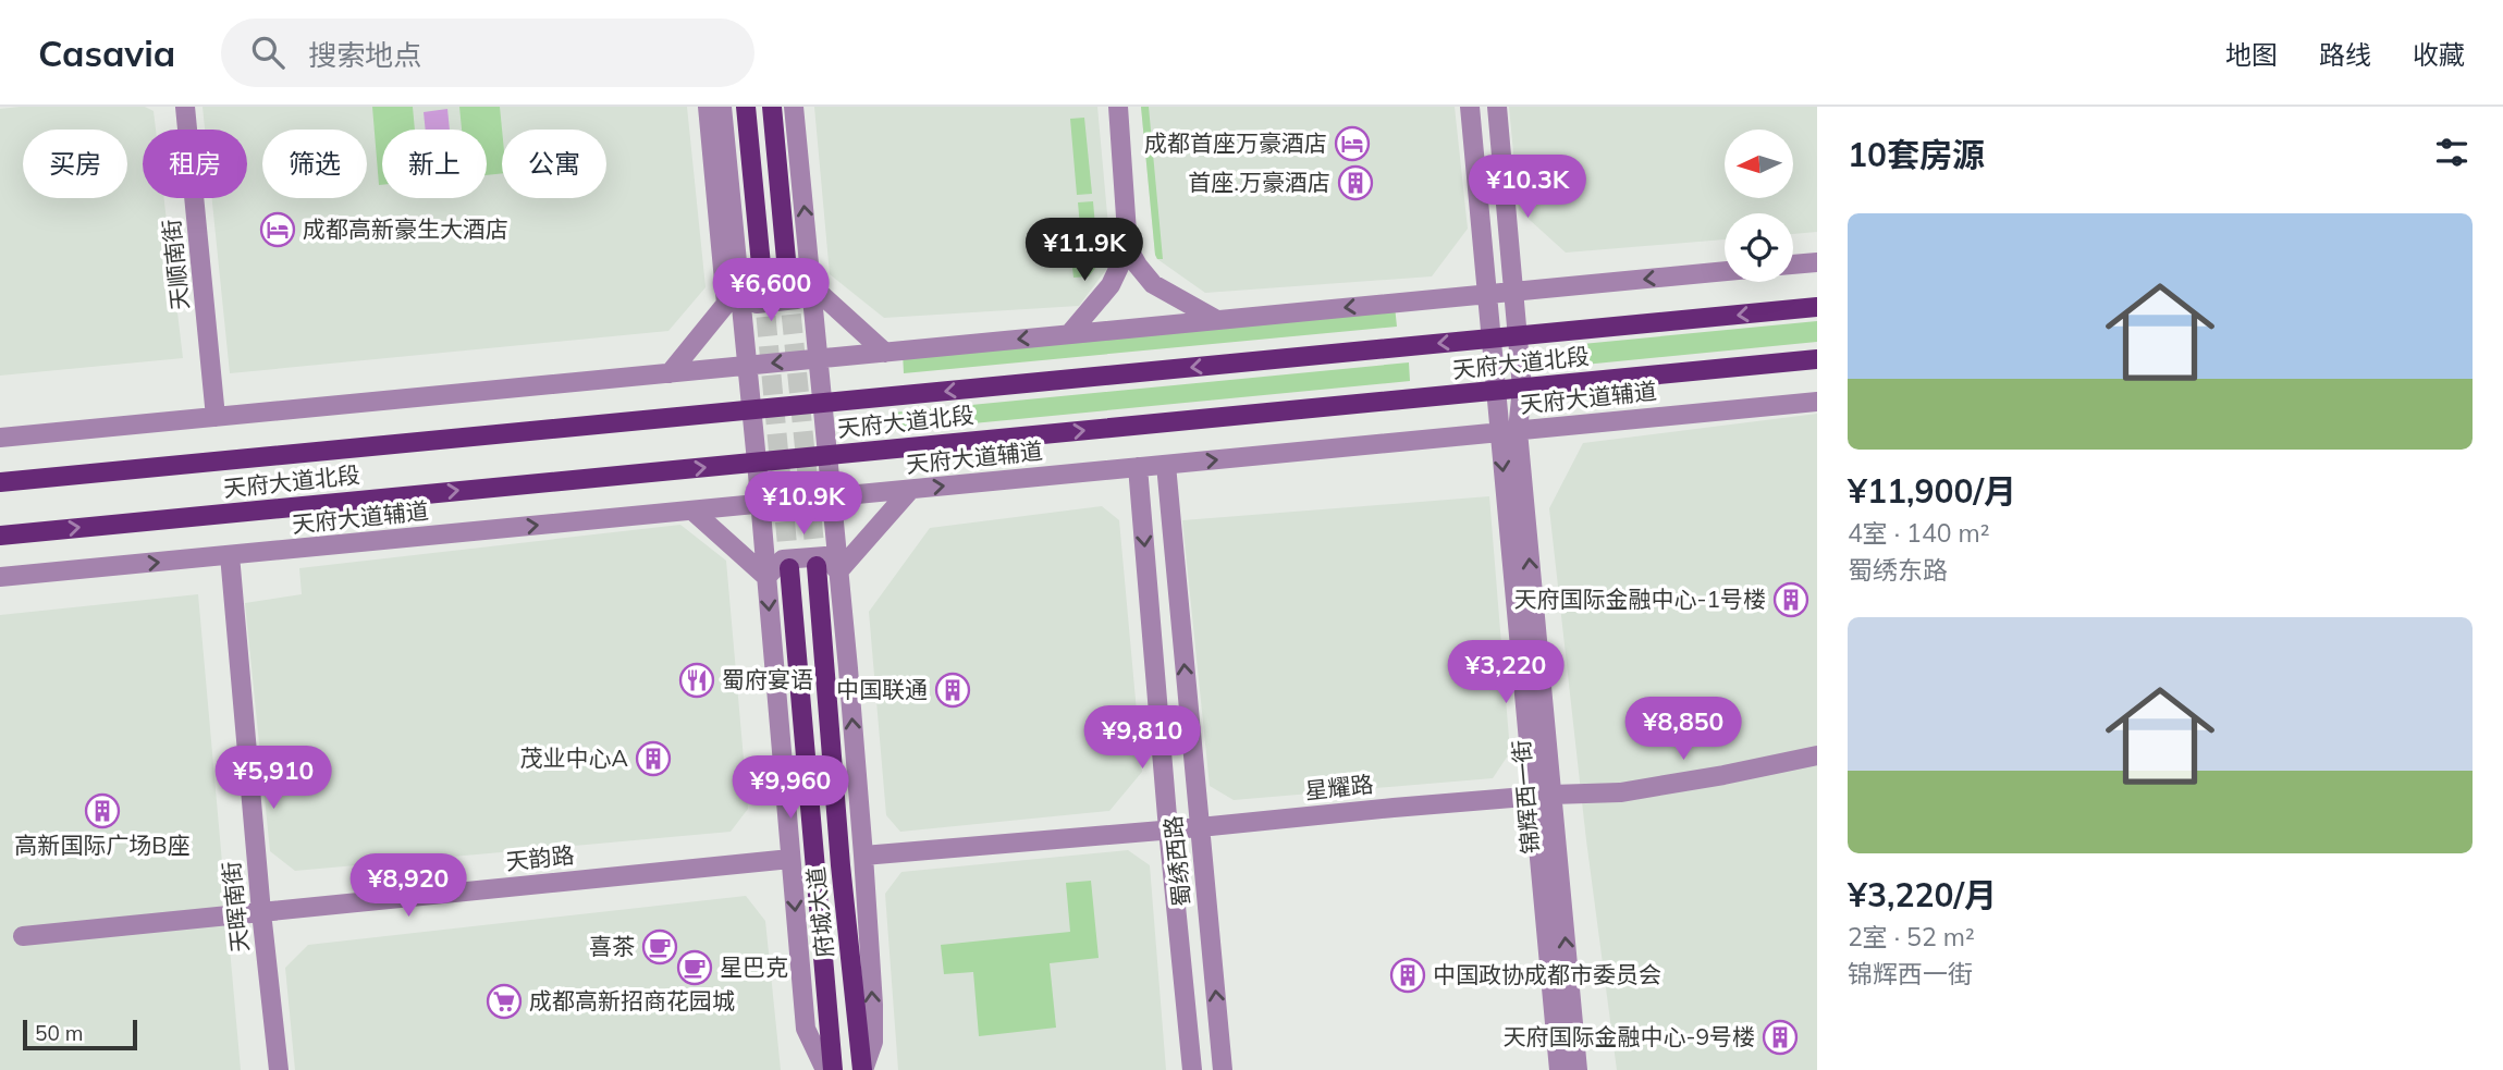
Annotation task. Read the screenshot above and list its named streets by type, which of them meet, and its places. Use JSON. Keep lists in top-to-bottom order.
{
  "streets": {
    "main road": ["天府大道北段", "府城大道"],
    "street": [
      "天顺南街",
      "天府大道辅道",
      "星耀路",
      "锦辉西一街",
      "天韵路",
      "蜀绣西路",
      "天晖南街"
    ]
  },
  "crossings": [
    ["天府大道北段", "锦辉西一街"],
    ["天府大道辅道", "锦辉西一街"],
    ["天府大道辅道", "蜀绣西路"],
    ["天府大道辅道", "天晖南街"],
    ["星耀路", "锦辉西一街"],
    ["星耀路", "蜀绣西路"],
    ["天韵路", "天晖南街"]
  ],
  "places": {
    "hotel": ["成都首座万豪酒店", "成都高新豪生大酒店"],
    "building": [
      "首座.万豪酒店",
      "天府国际金融中心-1号楼",
      "中国联通",
      "茂业中心A",
      "高新国际广场B座",
      "中国政协成都市委员会",
      "天府国际金融中心-9号楼"
    ],
    "restaurant": ["蜀府宴语"],
    "cafe": ["喜茶", "星巴克"],
    "supermarket": ["成都高新招商花园城"]
  },
  "scale_bar": "50 m",
  "north": "left",
  "page": {
    "header": "Casavia",
    "search": "搜索地点",
    "nav": ["地图", "路线", "收藏"],
    "heading": "10套房源",
    "chip": [
      "买房",
      "租房",
      "筛选",
      "新上",
      "公寓"
    ],
    "price": [
      "¥10.3K",
      "¥11.9K",
      "¥6,600",
      "¥10.9K",
      "¥3,220",
      "¥8,850",
      "¥9,810",
      "¥5,910",
      "¥9,960",
      "¥8,920"
    ],
    "list": [
      {
        "name": "¥11,900/月",
        "note": "4室 · 140 m² · 蜀绣东路"
      },
      {
        "name": "¥3,220/月",
        "note": "2室 · 52 m² · 锦辉西一街"
      }
    ],
    "scale": "50 m"
  }
}
